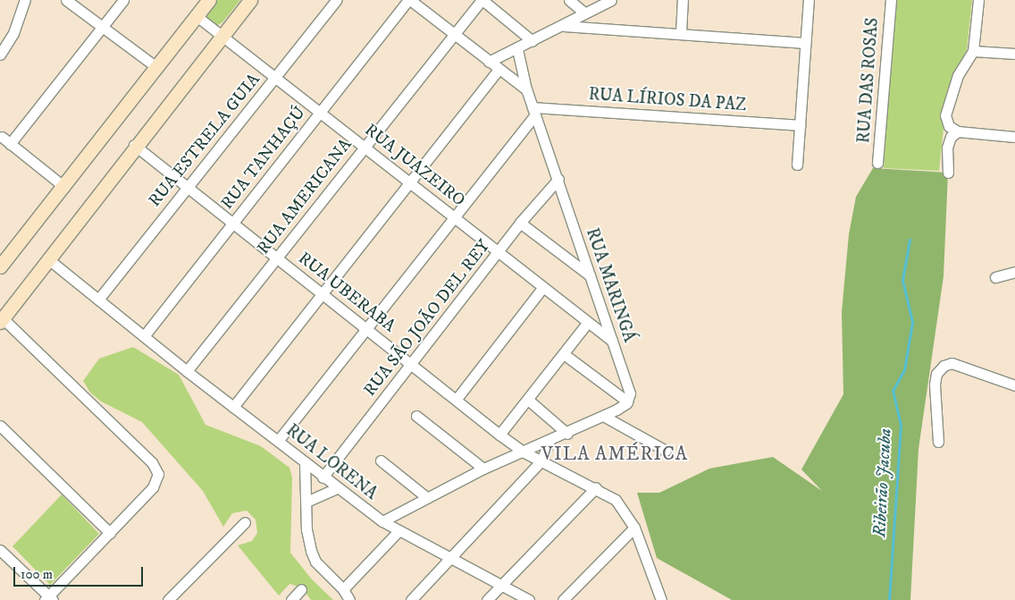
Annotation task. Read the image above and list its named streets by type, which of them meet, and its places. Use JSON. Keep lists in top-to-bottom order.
{
  "streets": {
    "street": [
      "RUA DAS ROSAS",
      "RUA LÍRIOS DA PAZ",
      "RUA ESTRELA GUIA",
      "RUA TANHAÇÚ",
      "RUA JUAZEIRO",
      "RUA AMERICANA",
      "RUA MARINGÁ",
      "RUA UBERABA",
      "RUA SÃO JOÃO DEL REY",
      "RUA LORENA"
    ]
  },
  "crossings": [
    ["RUA LÍRIOS DA PAZ", "RUA MARINGÁ"],
    ["RUA ESTRELA GUIA", "RUA JUAZEIRO"],
    ["RUA ESTRELA GUIA", "RUA UBERABA"],
    ["RUA ESTRELA GUIA", "RUA LORENA"],
    ["RUA TANHAÇÚ", "RUA JUAZEIRO"],
    ["RUA TANHAÇÚ", "RUA UBERABA"],
    ["RUA TANHAÇÚ", "RUA LORENA"],
    ["RUA JUAZEIRO", "RUA AMERICANA"],
    ["RUA JUAZEIRO", "RUA MARINGÁ"],
    ["RUA JUAZEIRO", "RUA SÃO JOÃO DEL REY"],
    ["RUA AMERICANA", "RUA UBERABA"],
    ["RUA AMERICANA", "RUA LORENA"],
    ["RUA MARINGÁ", "RUA SÃO JOÃO DEL REY"],
    ["RUA MARINGÁ", "RUA LORENA"],
    ["RUA UBERABA", "RUA SÃO JOÃO DEL REY"],
    ["RUA UBERABA", "RUA LORENA"],
    ["RUA SÃO JOÃO DEL REY", "RUA LORENA"]
  ],
  "districts": ["VILA AMÉRICA"],
  "water": ["Ribeirão Jacuba"],
  "scale_bar": "100 m"
}
